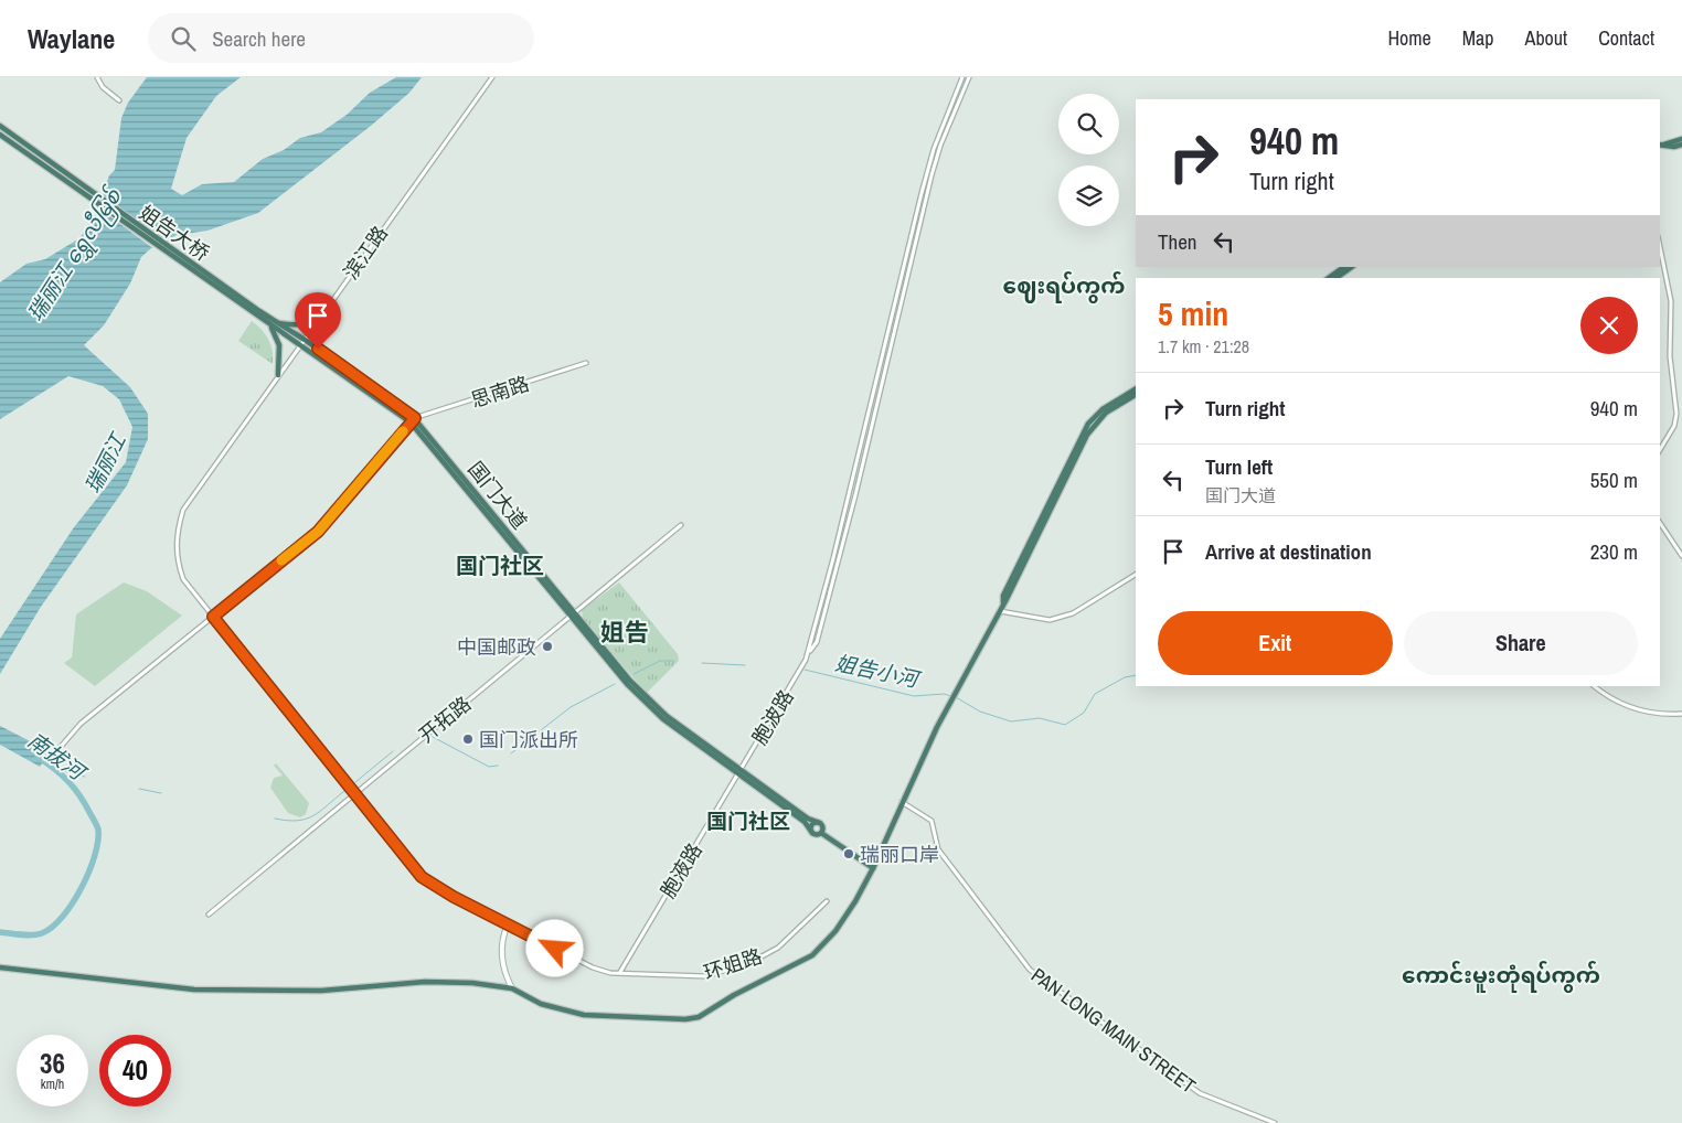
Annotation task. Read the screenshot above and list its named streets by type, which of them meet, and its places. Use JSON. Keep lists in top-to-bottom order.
{
  "streets": {
    "highway": ["姐告大桥", "国门大道"],
    "street": [
      "滨江路",
      "思南路",
      "胞波路",
      "开拓路",
      "胞液路",
      "环姐路",
      "PAN LONG MAIN STREET"
    ]
  },
  "crossings": [
    ["姐告大桥", "国门大道"],
    ["滨江路", "国门大道"],
    ["滨江路", "环姐路"],
    ["思南路", "国门大道"],
    ["国门大道", "胞波路"],
    ["国门大道", "开拓路"],
    ["国门大道", "胞液路"],
    ["胞波路", "胞液路"],
    ["开拓路", "环姐路"],
    ["胞液路", "环姐路"]
  ],
  "districts": [
    "ဈေးရပ်ကွက်",
    "国门社区",
    "姐告",
    "国门社区",
    "ကောင်းမူးတုံရပ်ကွက်"
  ],
  "water": [
    "瑞丽江 ရွှေလီမြစ်",
    "瑞丽江",
    "姐告小河",
    "南拔河"
  ],
  "places": ["中国邮政", "国门派出所", "瑞丽口岸"],
  "page": {
    "header": "Waylane",
    "search": "Search here",
    "nav": [
      "Home",
      "Map",
      "About",
      "Contact"
    ],
    "turn": ["940 m", "Turn right"],
    "then": "Then",
    "heading": ["5 min", "1.7 km · 21:28"],
    "list": [
      {
        "name": "Turn right",
        "value": "940 m"
      },
      {
        "name": "Turn left",
        "note": "国门大道",
        "value": "550 m"
      },
      {
        "name": "Arrive at destination",
        "value": "230 m"
      }
    ],
    "buttons": ["Exit", "Share"],
    "speed": "36 km/h",
    "limit": "40"
  }
}
